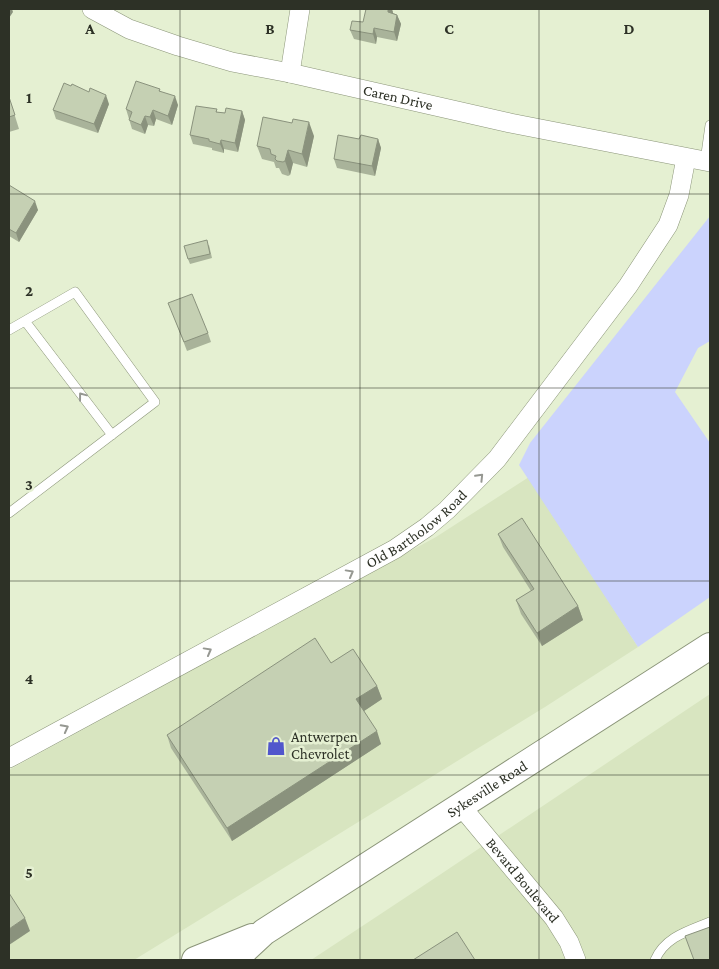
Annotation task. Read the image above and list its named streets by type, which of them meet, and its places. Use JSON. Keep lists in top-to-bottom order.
{
  "streets": {
    "main road": ["Sykesville Road"],
    "street": ["Caren Drive", "Old Bartholow Road", "Bevard Boulevard"]
  },
  "crossings": [
    ["Caren Drive", "Old Bartholow Road"],
    ["Sykesville Road", "Bevard Boulevard"]
  ],
  "one_way": ["Old Bartholow Road"],
  "places": {
    "shop": ["Antwerpen Chevrolet"]
  },
  "grid": {
    "columns": [
      "A",
      "B",
      "C",
      "D"
    ],
    "rows": [
      "1",
      "2",
      "3",
      "4",
      "5"
    ]
  }
}
